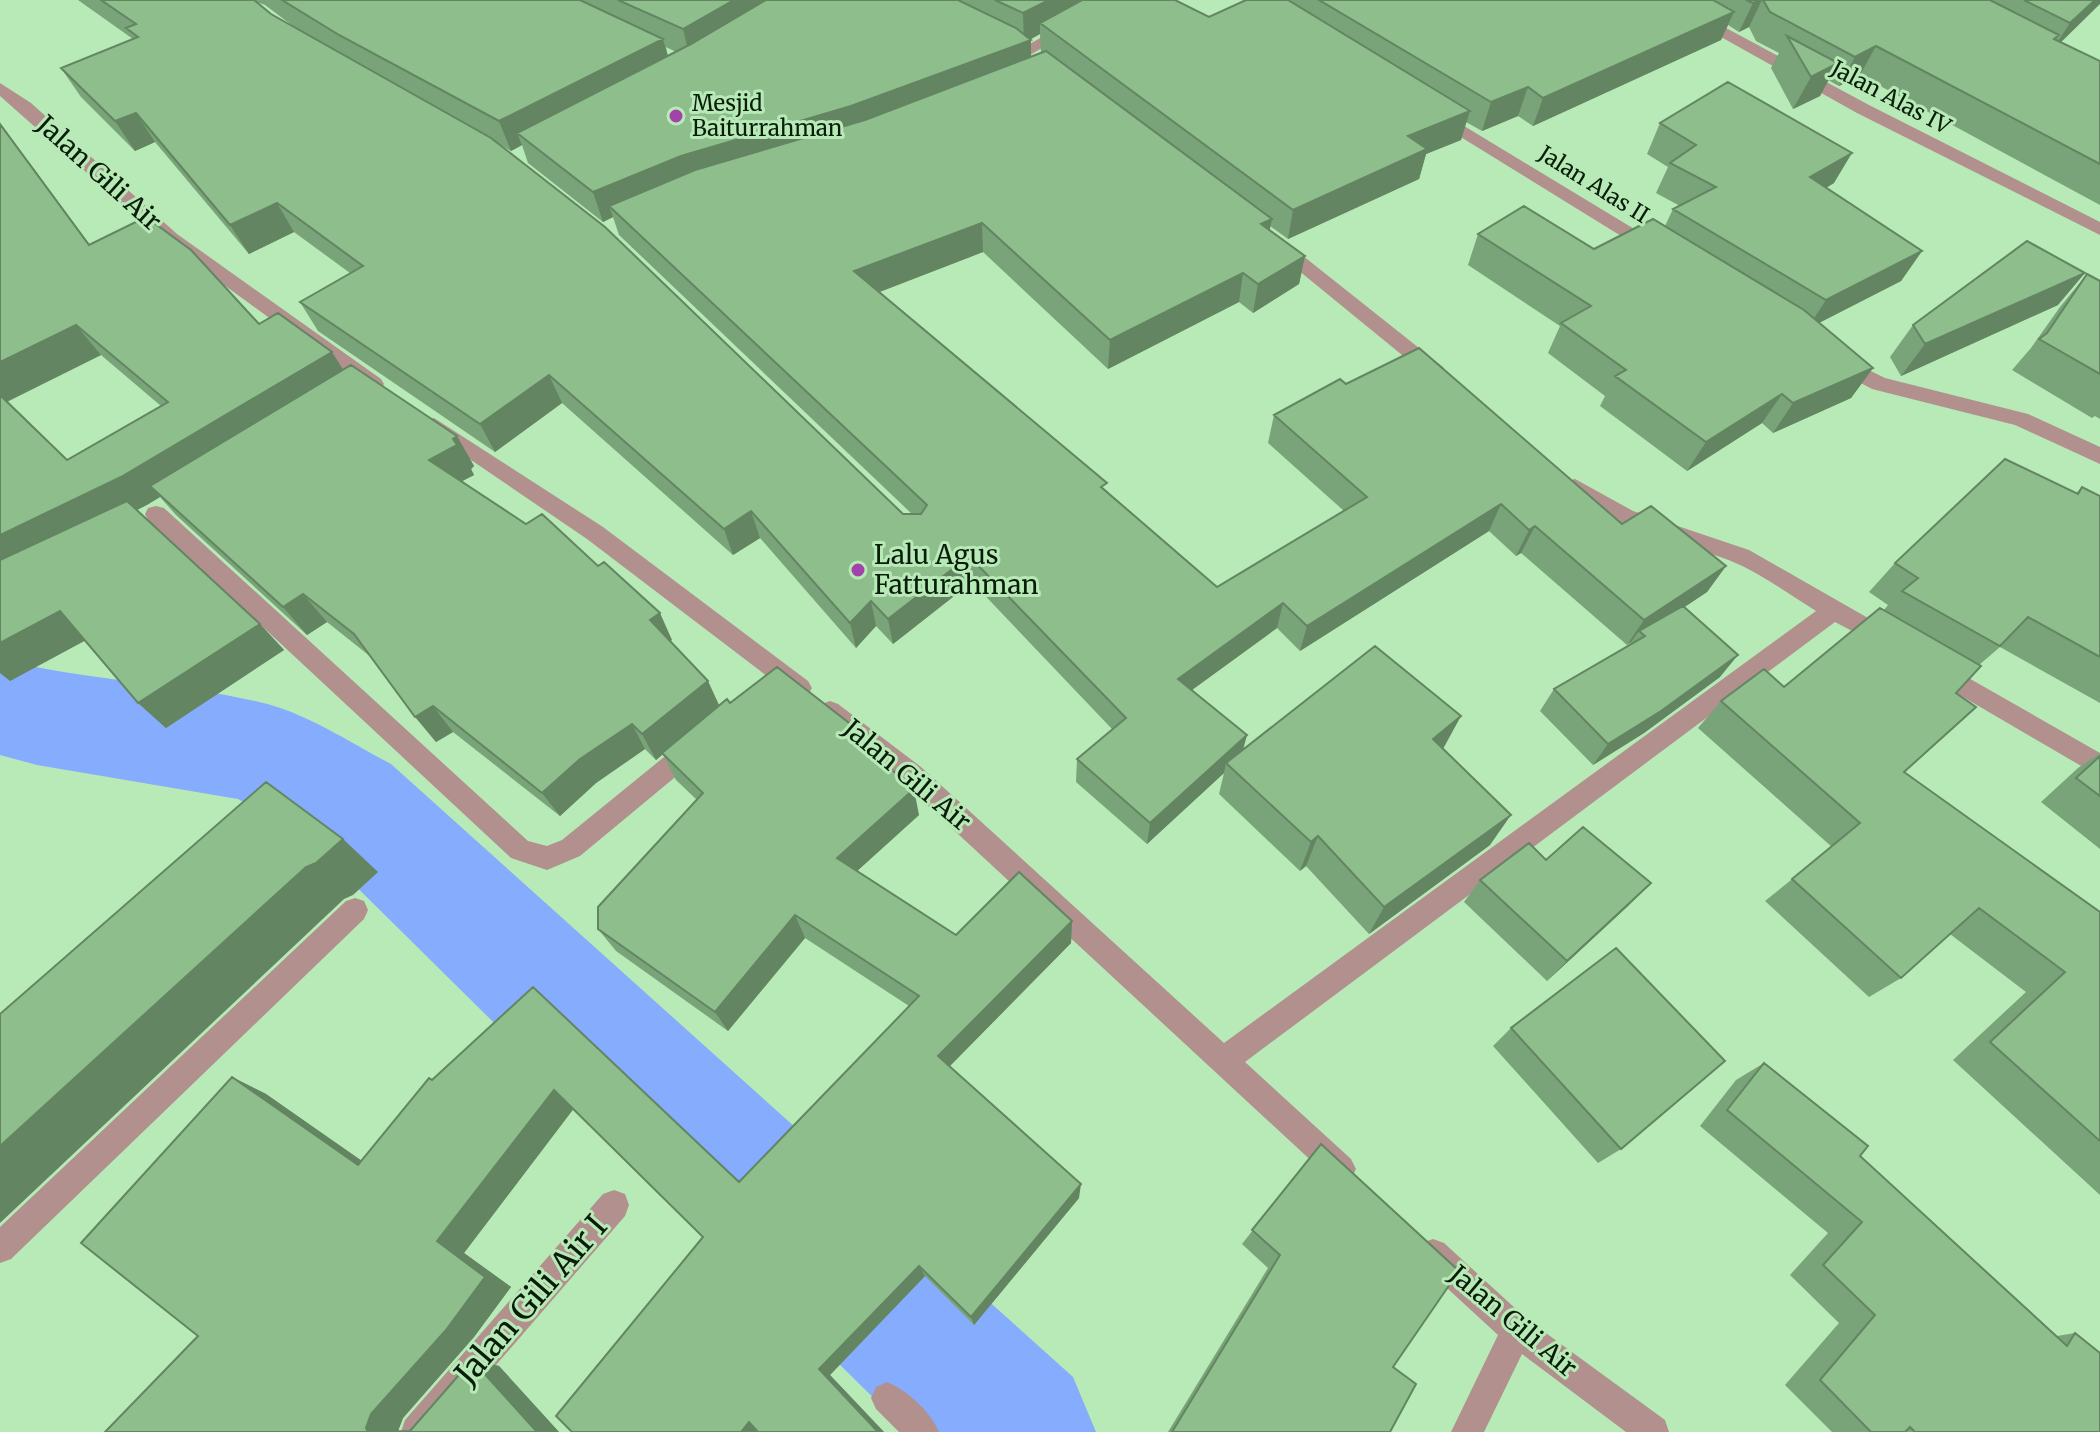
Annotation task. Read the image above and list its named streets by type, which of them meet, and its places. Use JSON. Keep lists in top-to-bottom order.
{
  "streets": {
    "street": [
      "Jalan Alas IV",
      "Jalan Gili Air",
      "Jalan Alas II",
      "Jalan Gili Air I"
    ]
  },
  "places": ["Mesjid Baiturrahman", "Lalu Agus Fatturahman"]
}
